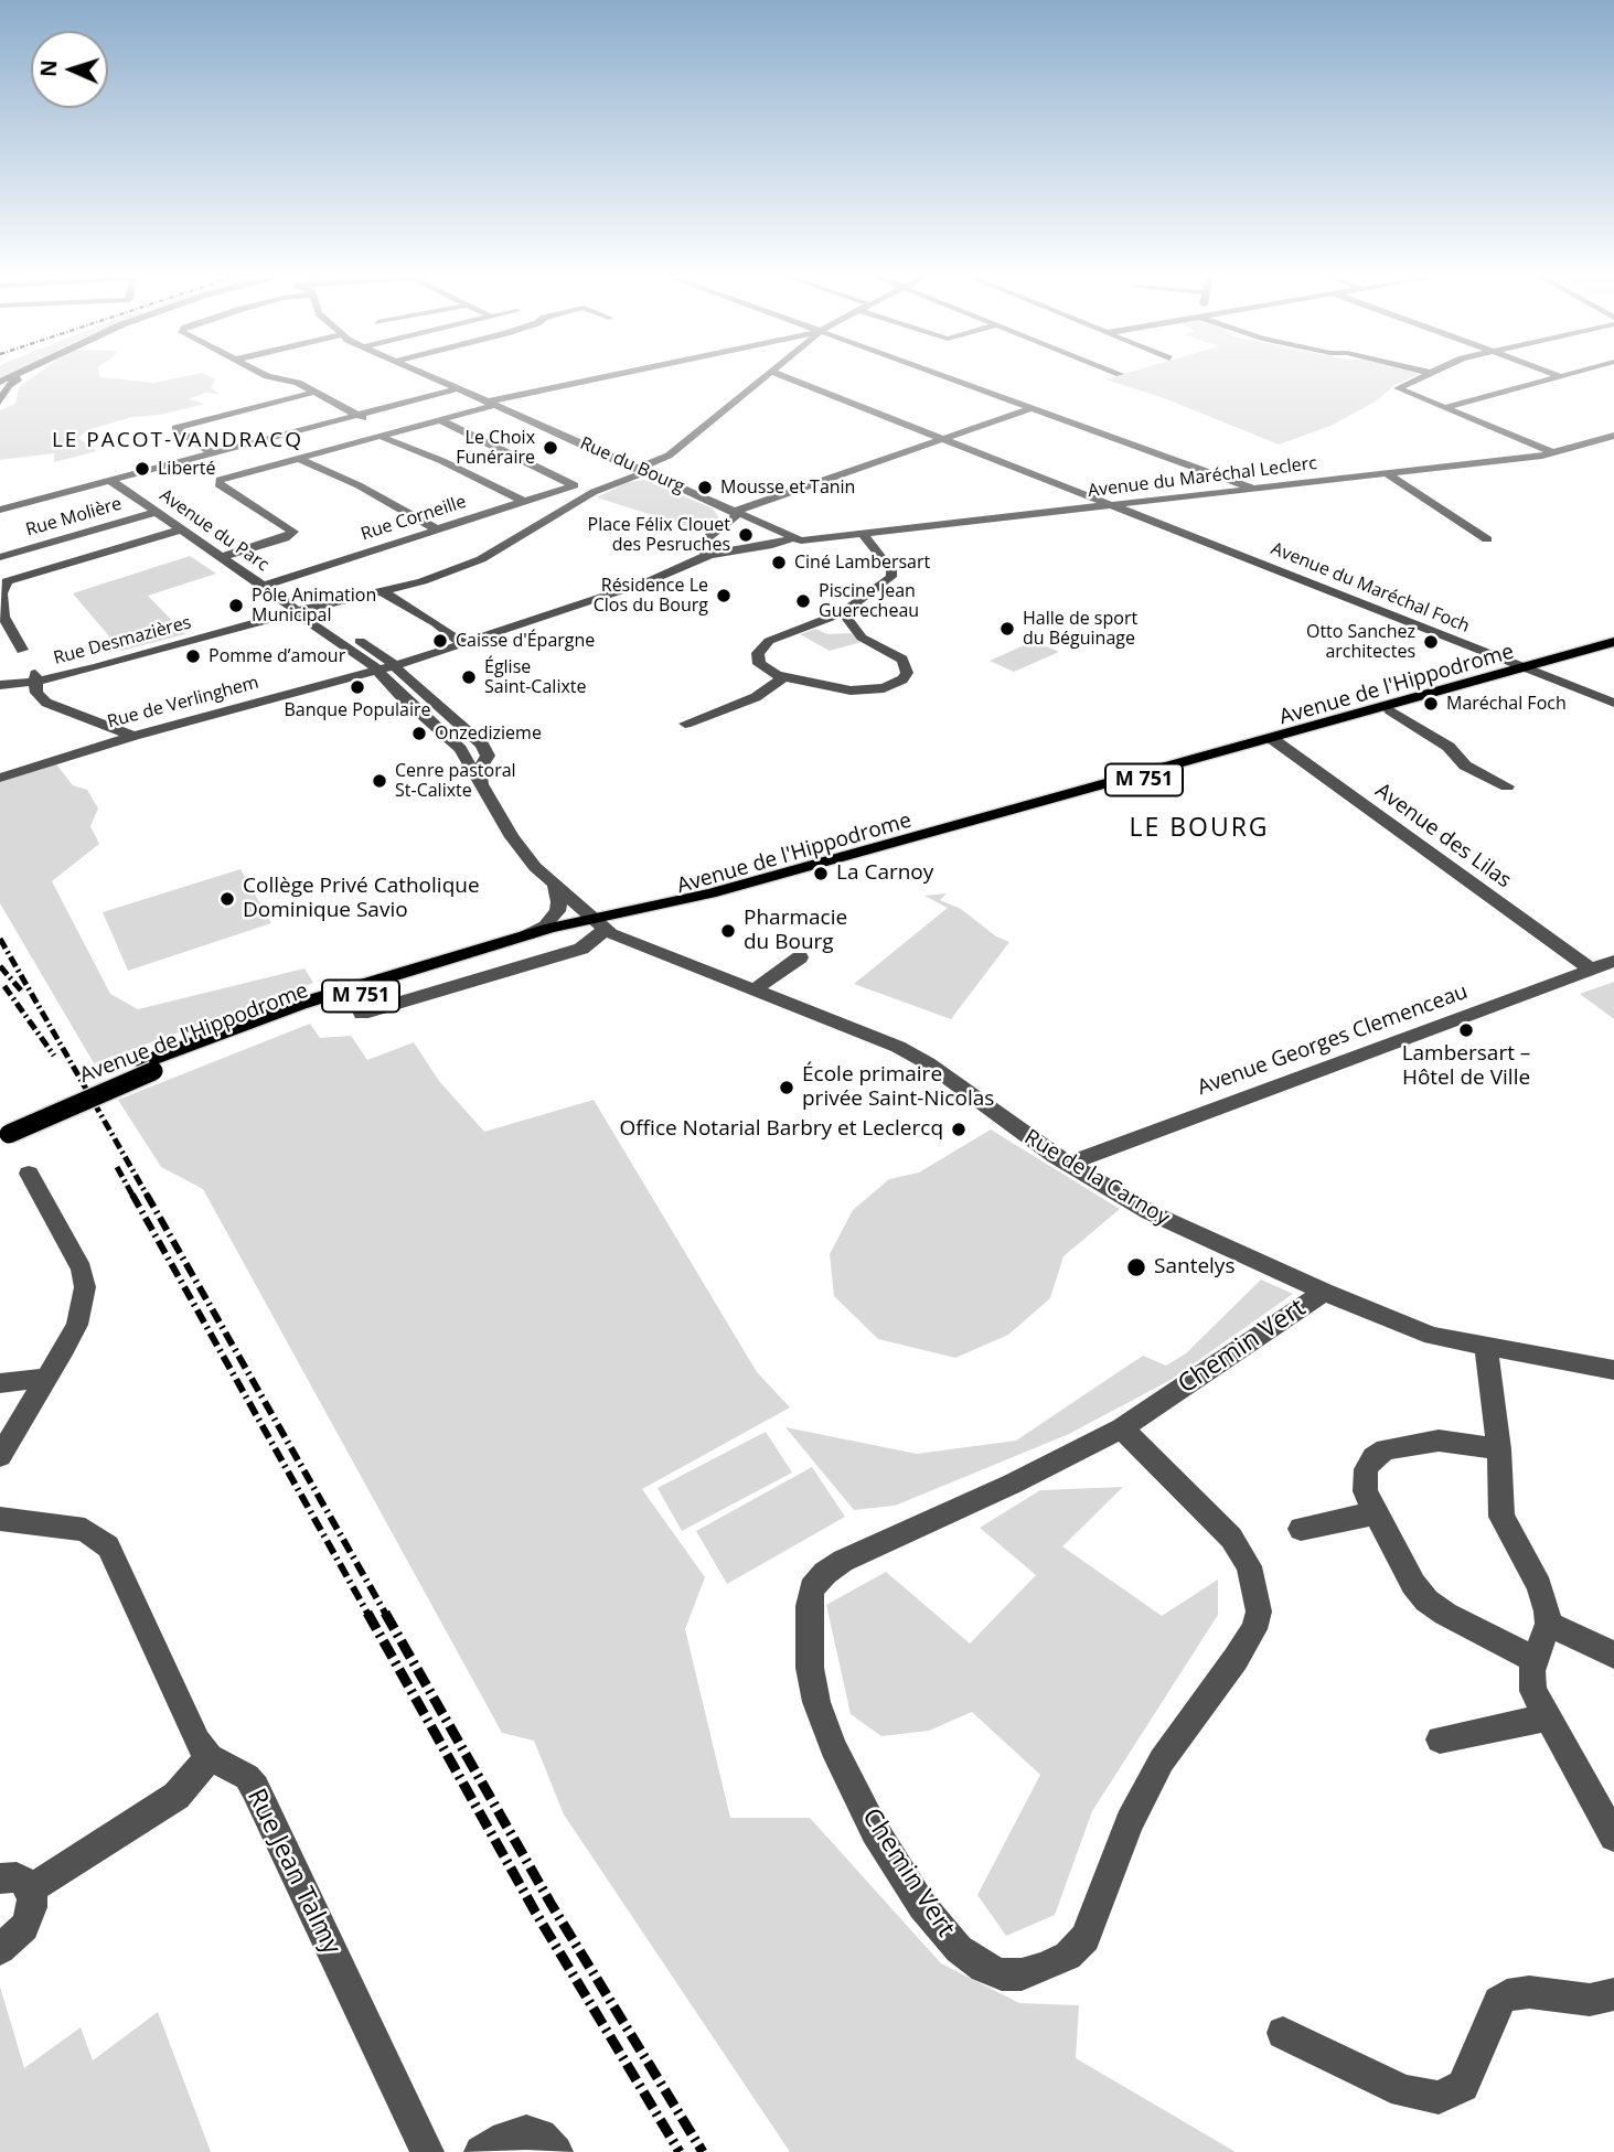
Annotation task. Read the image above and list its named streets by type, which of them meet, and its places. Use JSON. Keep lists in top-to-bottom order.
{
  "streets": {
    "main road": ["Avenue de l'Hippodrome", "M 751"],
    "street": [
      "Rue du Bourg",
      "Avenue du Maréchal Leclerc",
      "Rue Molière",
      "Rue Corneille",
      "Avenue du Parc",
      "Avenue du Maréchal Foch",
      "Rue Desmazières",
      "Rue de Verlinghem",
      "Avenue des Lilas",
      "Avenue Georges Clemenceau",
      "Rue de la Carnoy",
      "Chemin Vert",
      "Rue Jean Talmy"
    ]
  },
  "crossings": [
    ["Rue du Bourg", "Rue Desmazières"],
    ["Avenue du Maréchal Leclerc", "Avenue du Maréchal Foch"],
    ["Rue Molière", "Avenue du Parc"],
    ["Rue Corneille", "Avenue du Parc"],
    ["Avenue du Parc", "Rue Desmazières"],
    ["Avenue du Parc", "Rue de Verlinghem"],
    ["Avenue du Maréchal Foch", "Avenue de l'Hippodrome"],
    ["Avenue de l'Hippodrome", "Avenue des Lilas"],
    ["Avenue de l'Hippodrome", "Rue de la Carnoy"],
    ["Avenue des Lilas", "Avenue Georges Clemenceau"],
    ["Avenue Georges Clemenceau", "Rue de la Carnoy"],
    ["Rue de la Carnoy", "Chemin Vert"]
  ],
  "districts": ["LE PACOT-VANDRACQ", "LE BOURG"],
  "places": [
    "Le Choix Funéraire",
    "Liberté",
    "Mousse et Tanin",
    "Place Félix Clouet des Pesruches",
    "Ciné Lambersart",
    "Résidence Le Clos du Bourg",
    "Piscine Jean Guerecheau",
    "Pôle Animation Municipal",
    "Halle de sport du Béguinage",
    "Caisse d'Épargne",
    "Otto Sanchez architectes",
    "Pomme d’amour",
    "Église Saint-Calixte",
    "Banque Populaire",
    "Maréchal Foch",
    "Onzedizieme",
    "Cenre pastoral St-Calixte",
    "La Carnoy",
    "Collège Privé Catholique Dominique Savio",
    "Pharmacie du Bourg",
    "Lambersart – Hôtel de Ville",
    "École primaire privée Saint-Nicolas",
    "Office Notarial Barbry et Leclercq",
    "Santelys"
  ],
  "north": "left"
}
